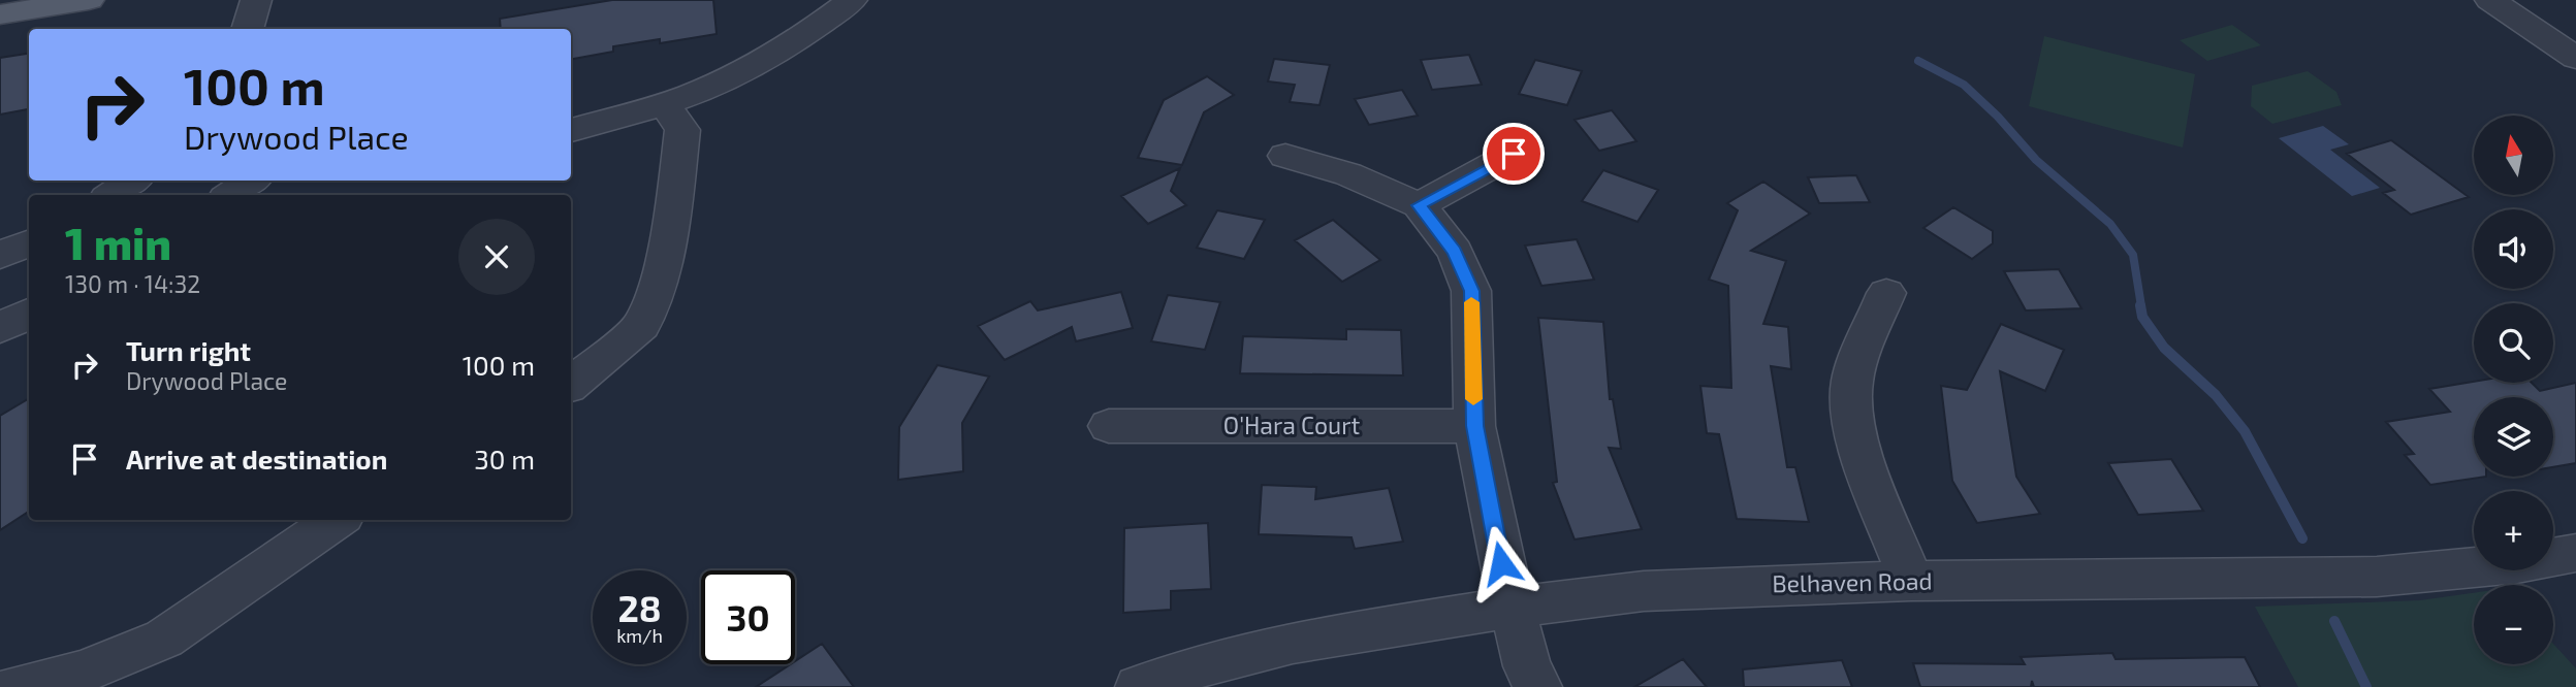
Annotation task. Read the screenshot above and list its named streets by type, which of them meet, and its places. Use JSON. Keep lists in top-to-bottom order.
{
  "streets": {
    "street": ["O'Hara Court", "Belhaven Road"]
  },
  "north": "top",
  "page": {
    "turn": ["100 m", "Drywood Place"],
    "map_buttons": ["+", "−"],
    "heading": ["1 min", "130 m · 14:32"],
    "list": [
      {
        "name": "Turn right",
        "note": "Drywood Place",
        "value": "100 m"
      },
      {
        "name": "Arrive at destination",
        "value": "30 m"
      }
    ],
    "speed": "28 km/h",
    "limit": "30"
  }
}
